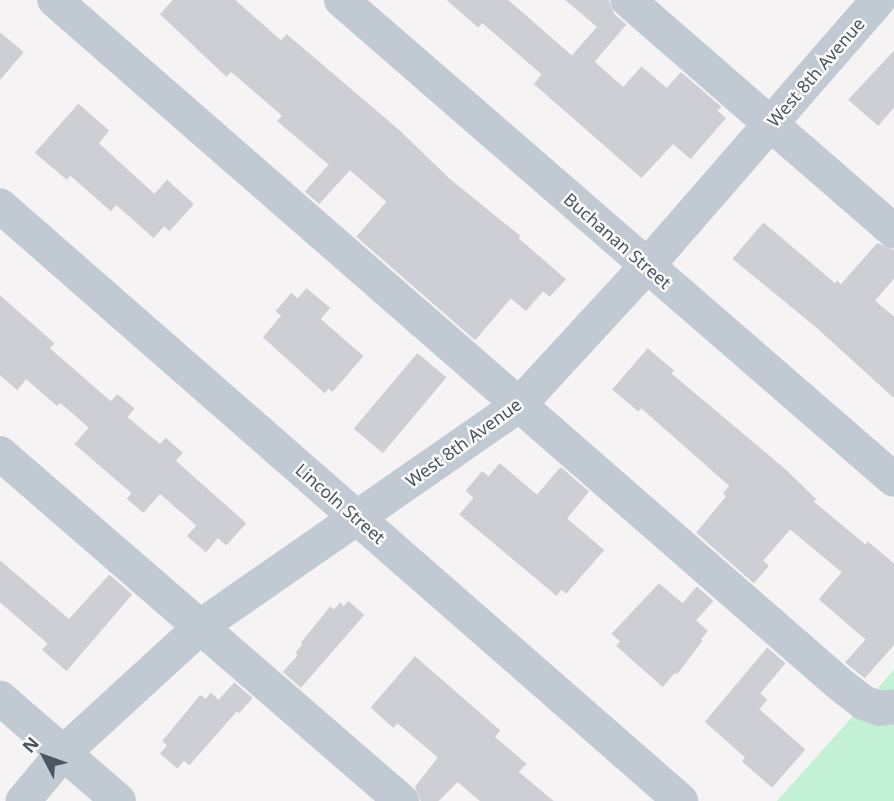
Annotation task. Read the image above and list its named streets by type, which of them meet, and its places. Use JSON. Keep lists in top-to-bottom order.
{
  "streets": {
    "street": ["West 8th Avenue", "Buchanan Street", "Lincoln Street"]
  },
  "crossings": [
    ["West 8th Avenue", "Buchanan Street"],
    ["West 8th Avenue", "Lincoln Street"]
  ],
  "north": "top left"
}
